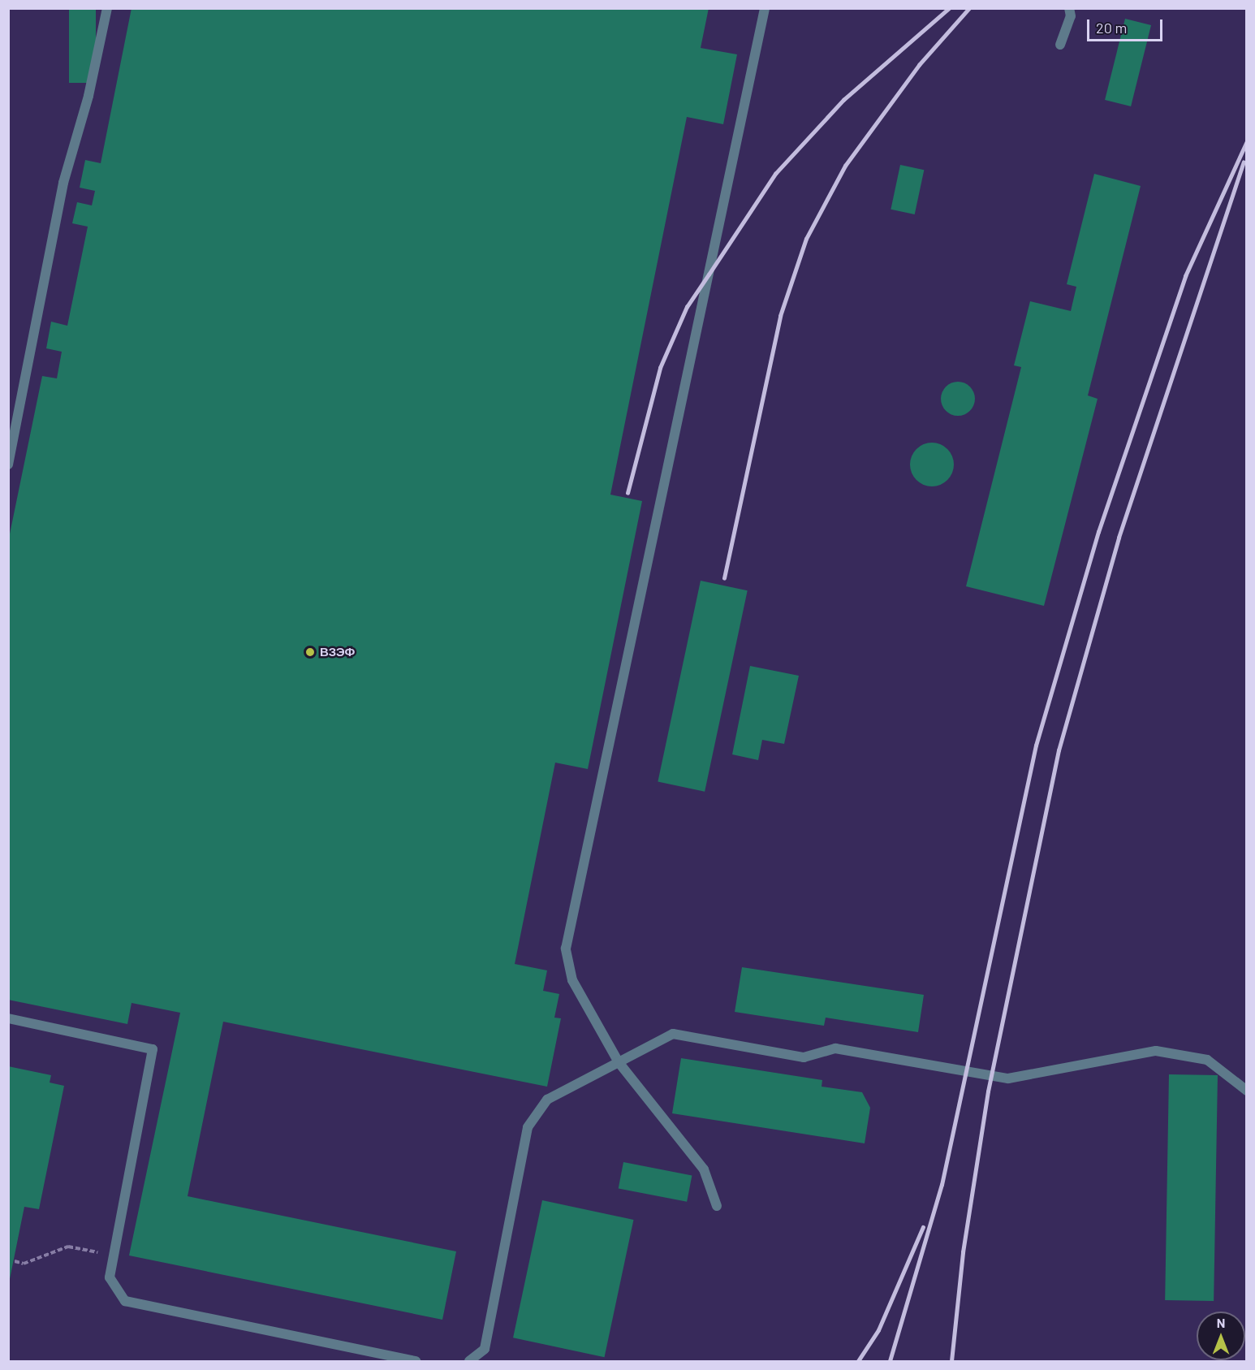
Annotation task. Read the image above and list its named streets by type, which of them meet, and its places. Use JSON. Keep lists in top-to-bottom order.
{
  "places": ["ВЗЭФ"],
  "scale_bar": "20 m",
  "north": "top"
}
